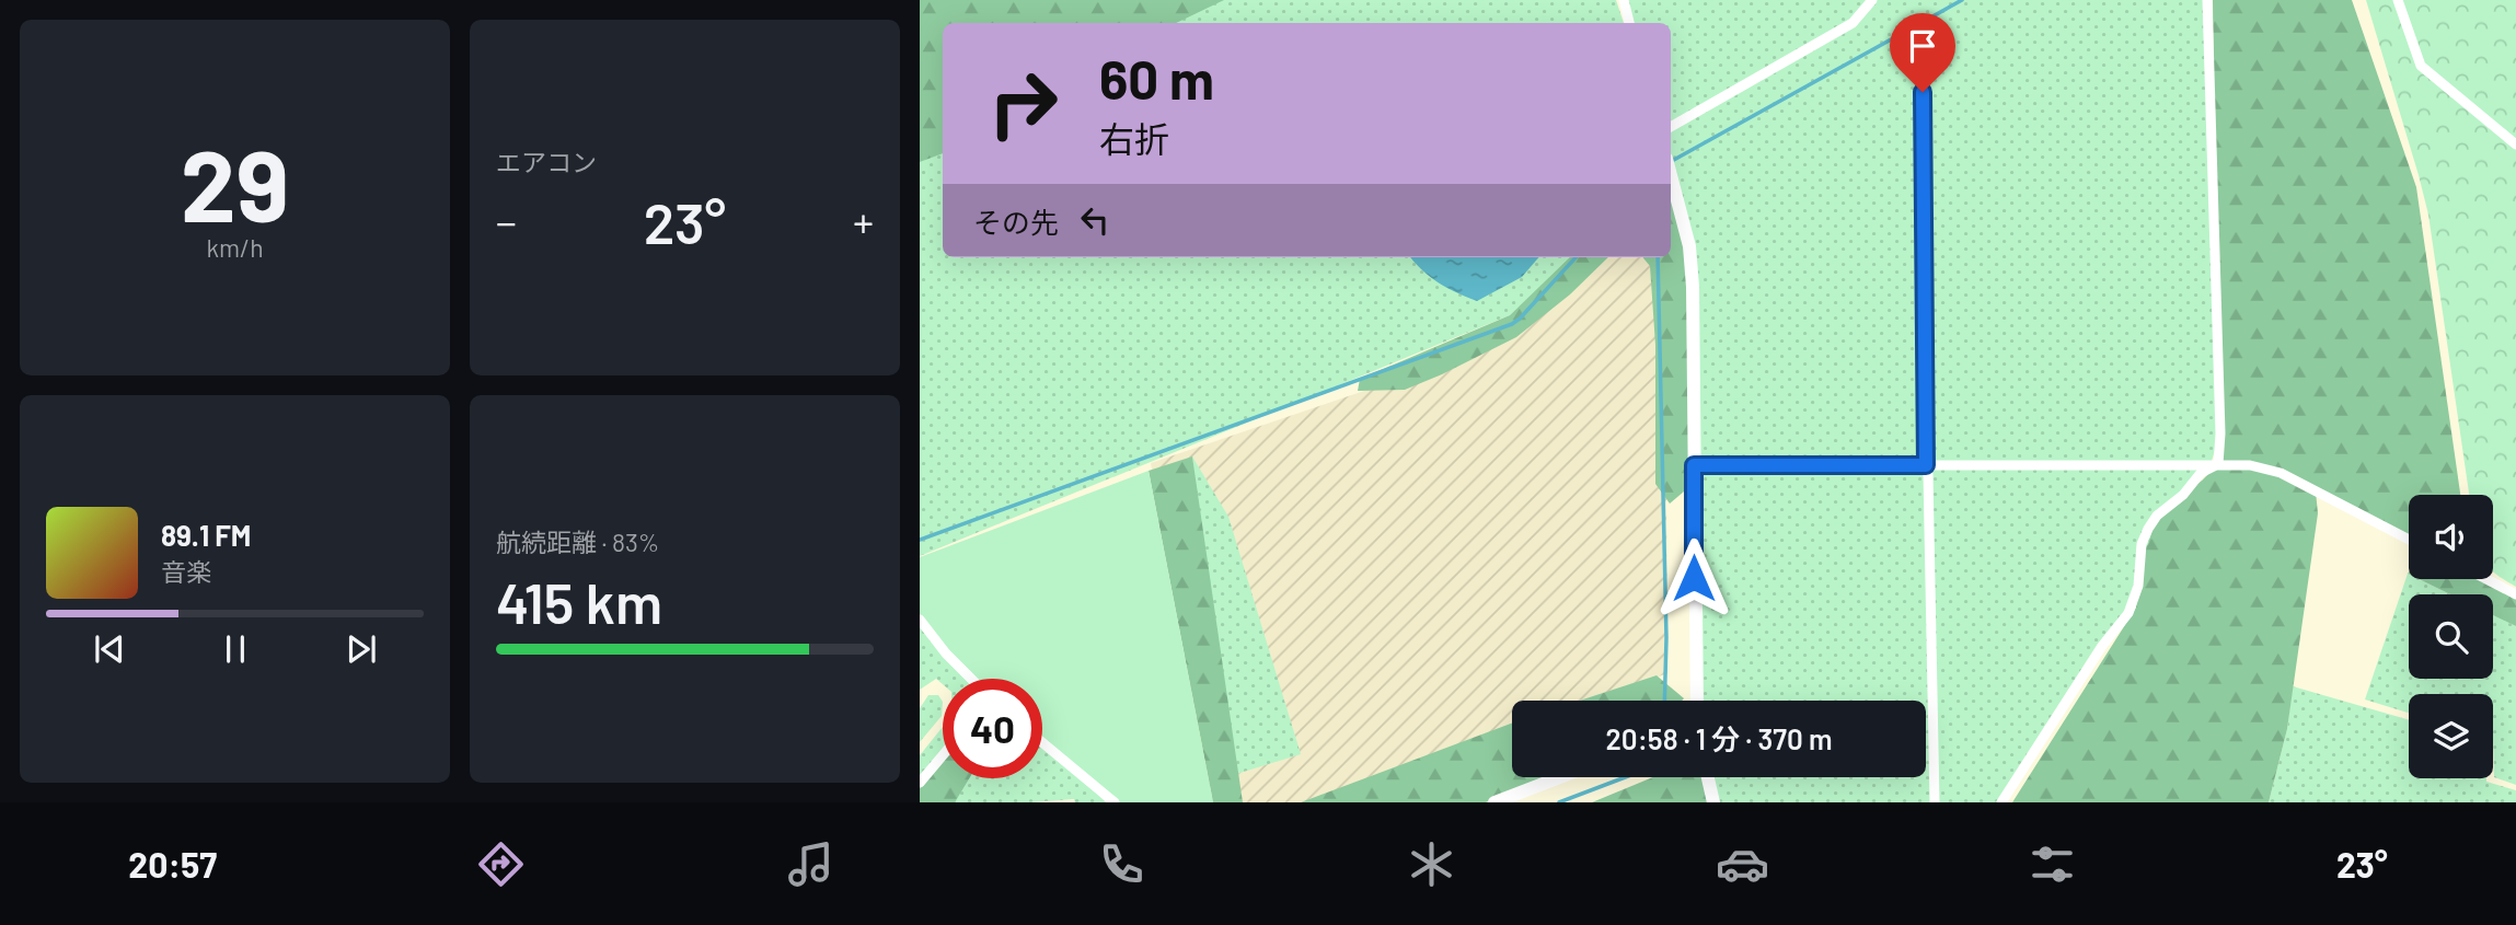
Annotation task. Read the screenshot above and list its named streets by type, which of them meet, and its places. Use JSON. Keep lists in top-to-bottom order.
{
  "page": {
    "tile": [
      ["29", "km/h"],
      "エアコン",
      ["航続距離 · 83%", "415 km"]
    ],
    "turn": ["60 m", "右折"],
    "then": "その先",
    "heat": ["−", "23°", "+"],
    "song": ["89.1 FM", "音楽"],
    "limit": "40",
    "trip": "20:58 · 1 分 · 370 m",
    "tabs": ["20:57", "23°"]
  }
}
